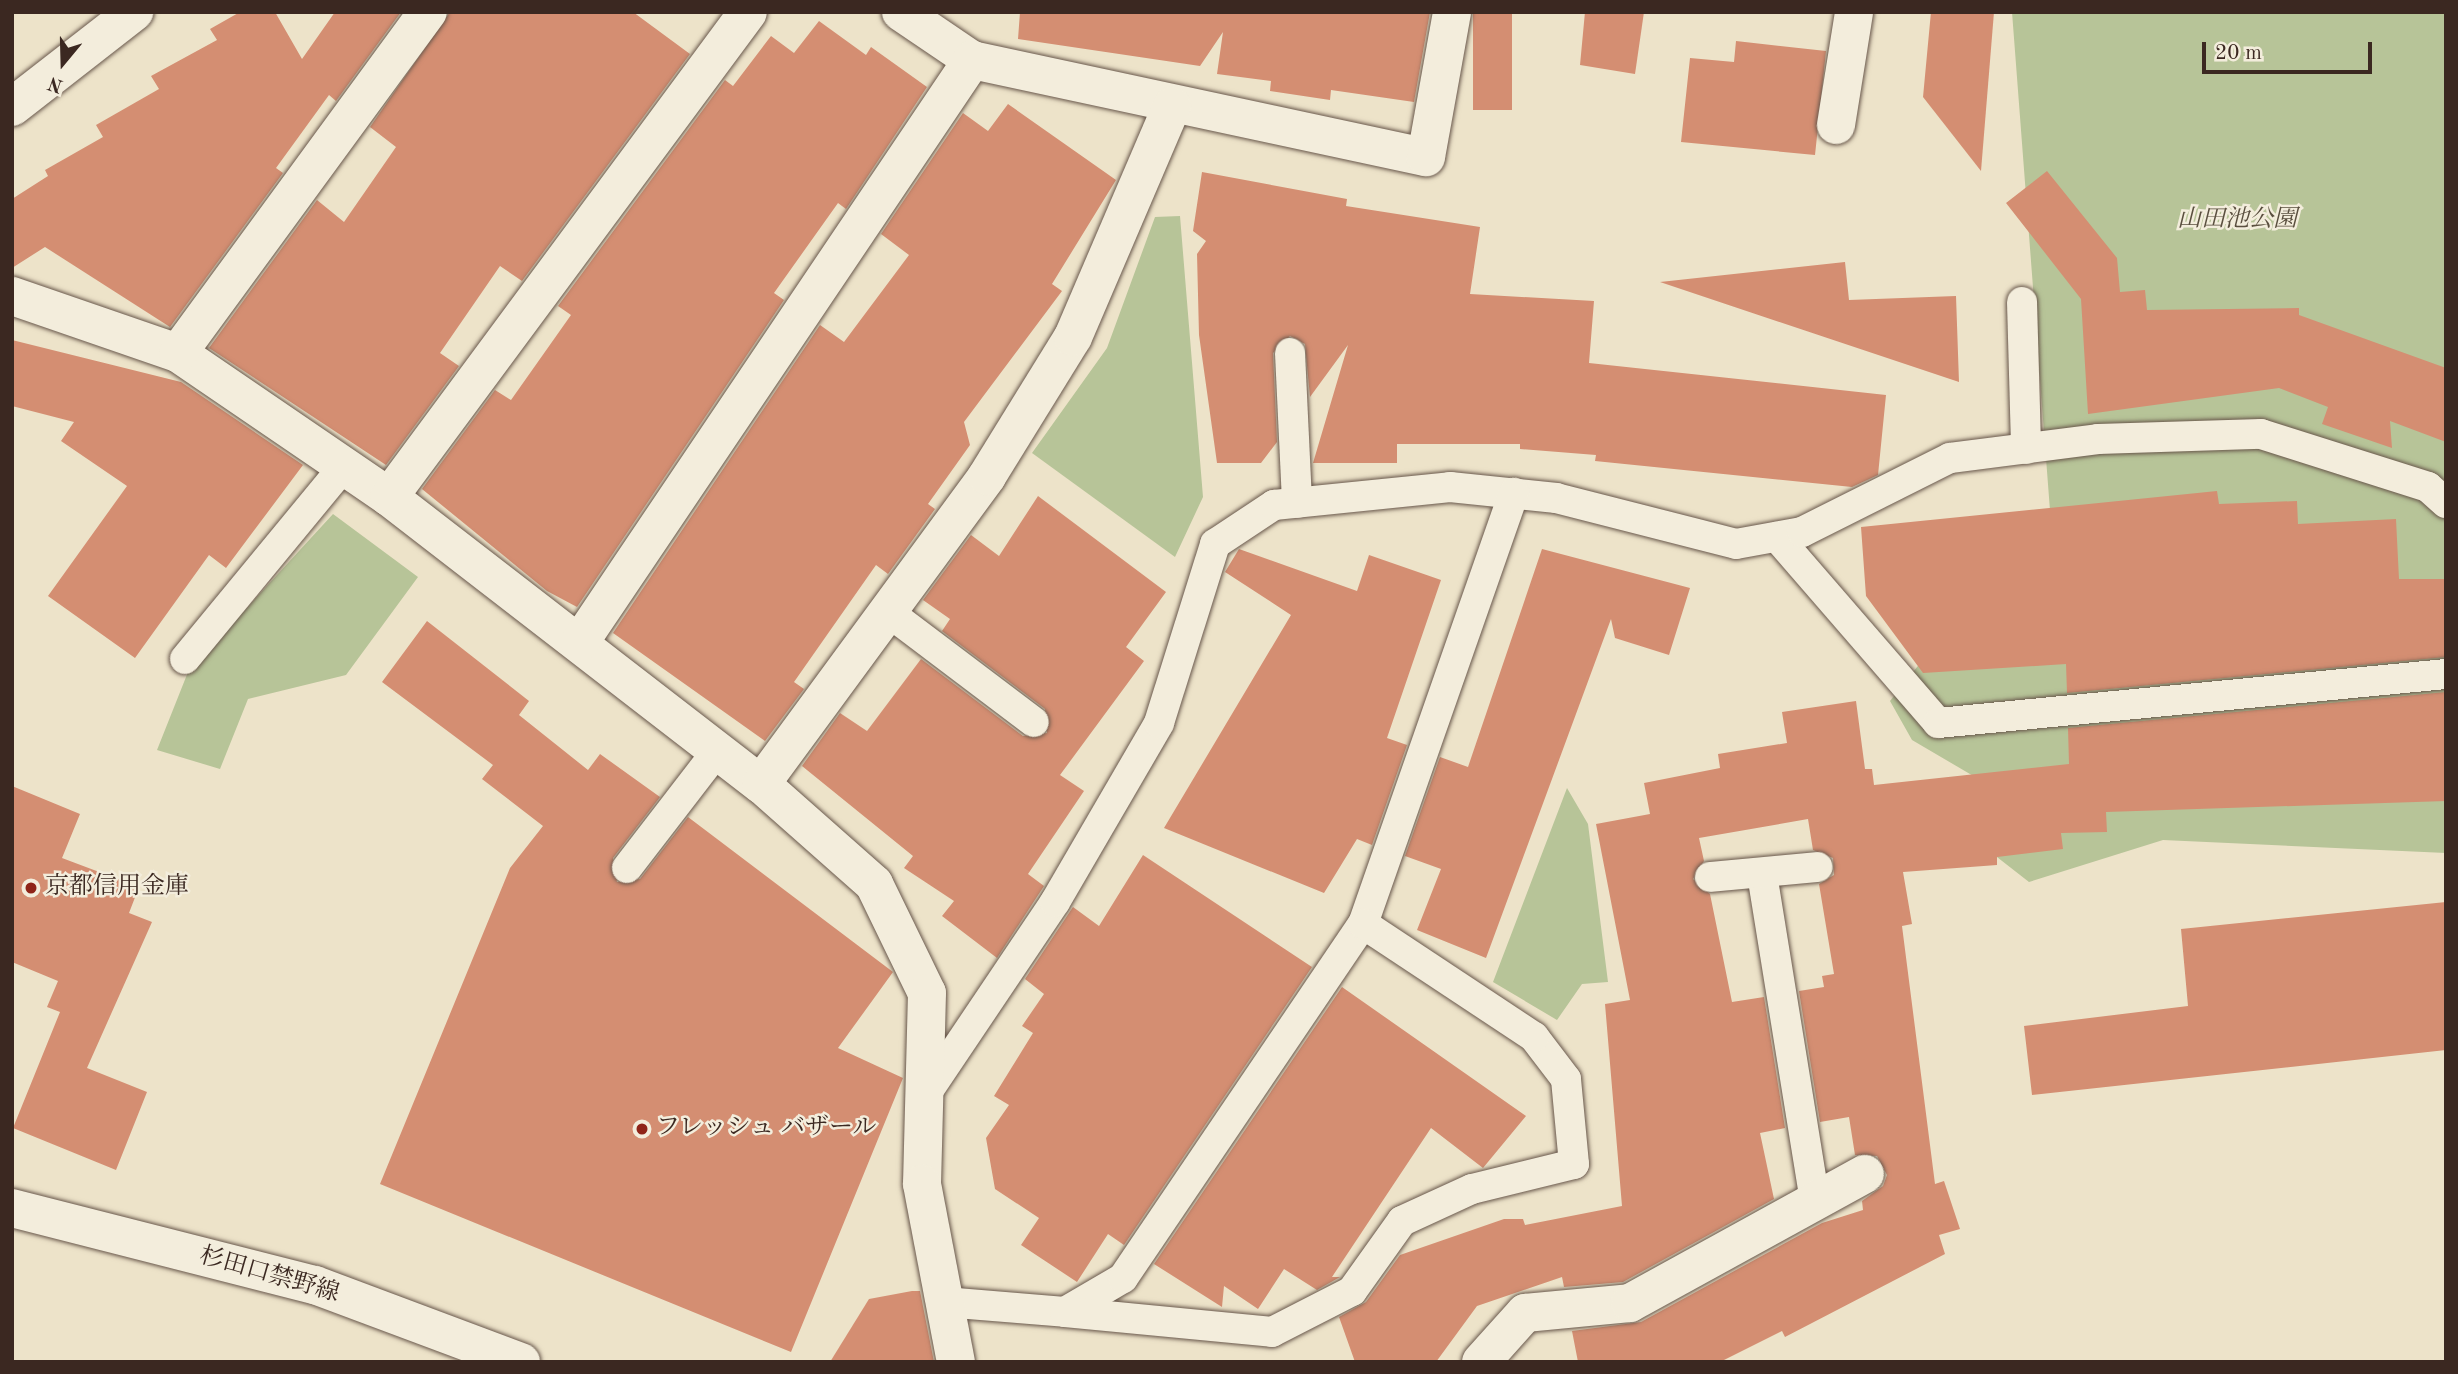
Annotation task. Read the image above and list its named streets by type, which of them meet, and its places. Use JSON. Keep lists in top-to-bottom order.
{
  "streets": {
    "street": ["杉田口禁野線"]
  },
  "parks": ["山田池公園"],
  "places": ["京都信用金庫", "フレッシュ バザール"],
  "scale_bar": "20 m",
  "north": "bottom"
}
